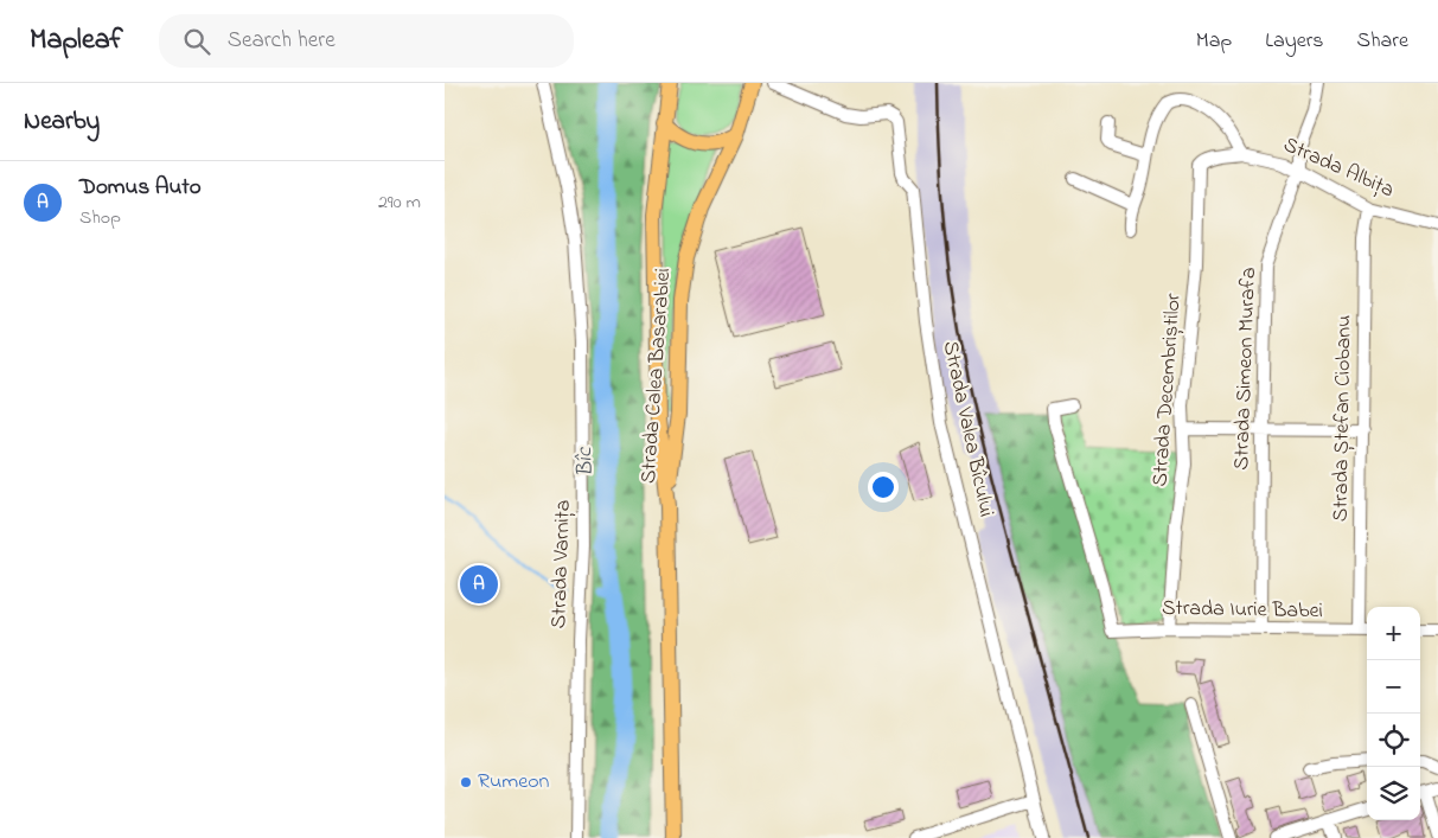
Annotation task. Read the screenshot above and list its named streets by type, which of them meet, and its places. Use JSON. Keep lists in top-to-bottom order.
{
  "streets": {
    "main road": ["Strada Calea Basarabiei"],
    "street": [
      "Strada Albița",
      "Strada Simeon Murafa",
      "Strada Decembriștilor",
      "Strada Ștefan Ciobanu",
      "Strada Valea Bîcului",
      "Strada Varnița",
      "Strada Iurie Babei"
    ]
  },
  "crossings": [
    ["Strada Albița", "Strada Simeon Murafa"],
    ["Strada Albița", "Strada Decembriștilor"],
    ["Strada Albița", "Strada Ștefan Ciobanu"],
    ["Strada Simeon Murafa", "Strada Iurie Babei"],
    ["Strada Decembriștilor", "Strada Iurie Babei"],
    ["Strada Ștefan Ciobanu", "Strada Iurie Babei"]
  ],
  "water": ["Bîc"],
  "places": ["Rumeon"],
  "page": {
    "header": "Mapleaf",
    "search": "Search here",
    "nav": ["Map", "Layers", "Share"],
    "heading": "Nearby",
    "list": [
      {
        "mark": "A",
        "name": "Domus Auto",
        "note": "Shop",
        "value": "290 m"
      }
    ],
    "pins": "A",
    "map_buttons": ["+", "−"]
  }
}
